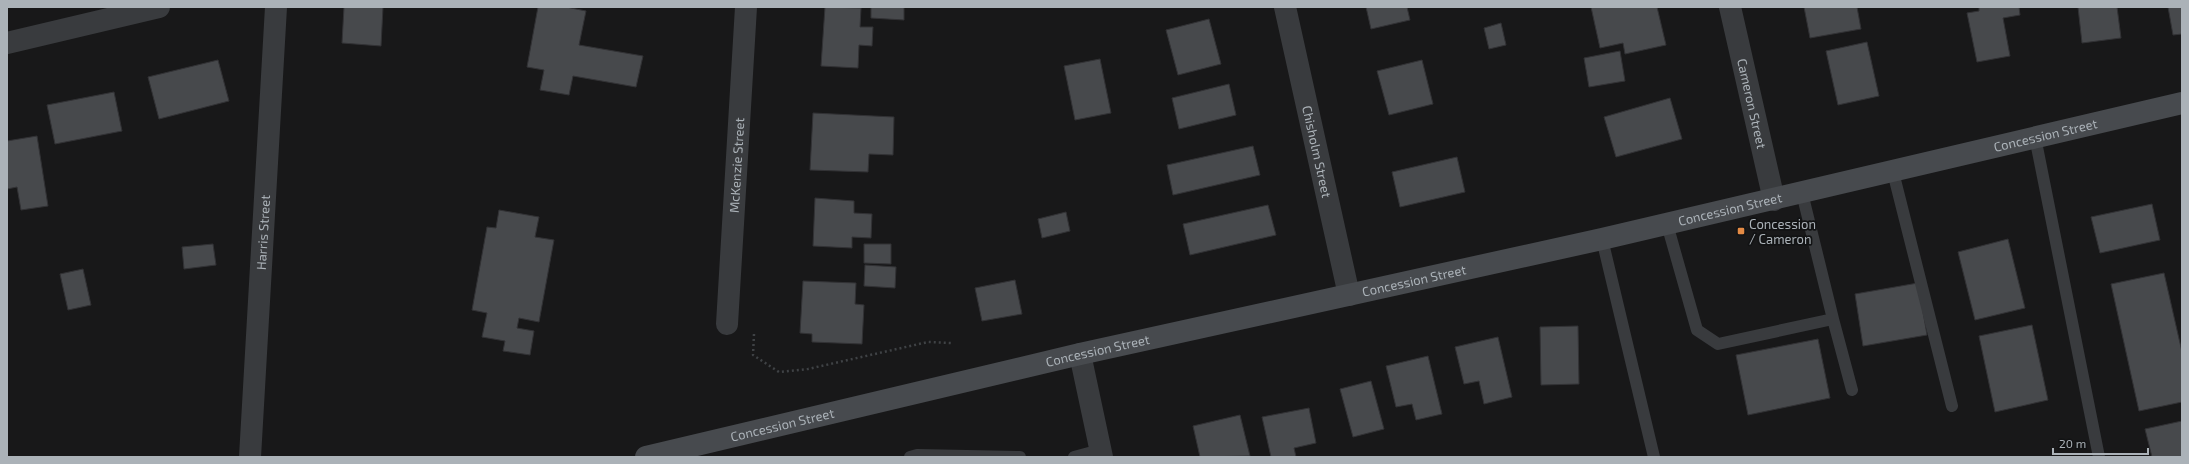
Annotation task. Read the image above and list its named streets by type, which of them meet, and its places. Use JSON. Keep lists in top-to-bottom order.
{
  "streets": {
    "main road": ["Concession Street"],
    "street": [
      "Cameron Street",
      "Chisholm Street",
      "McKenzie Street",
      "Harris Street"
    ]
  },
  "crossings": [
    ["Cameron Street", "Concession Street"],
    ["Concession Street", "Chisholm Street"]
  ],
  "places": {
    "transit": ["Concession / Cameron"]
  },
  "scale_bar": "20 m"
}
